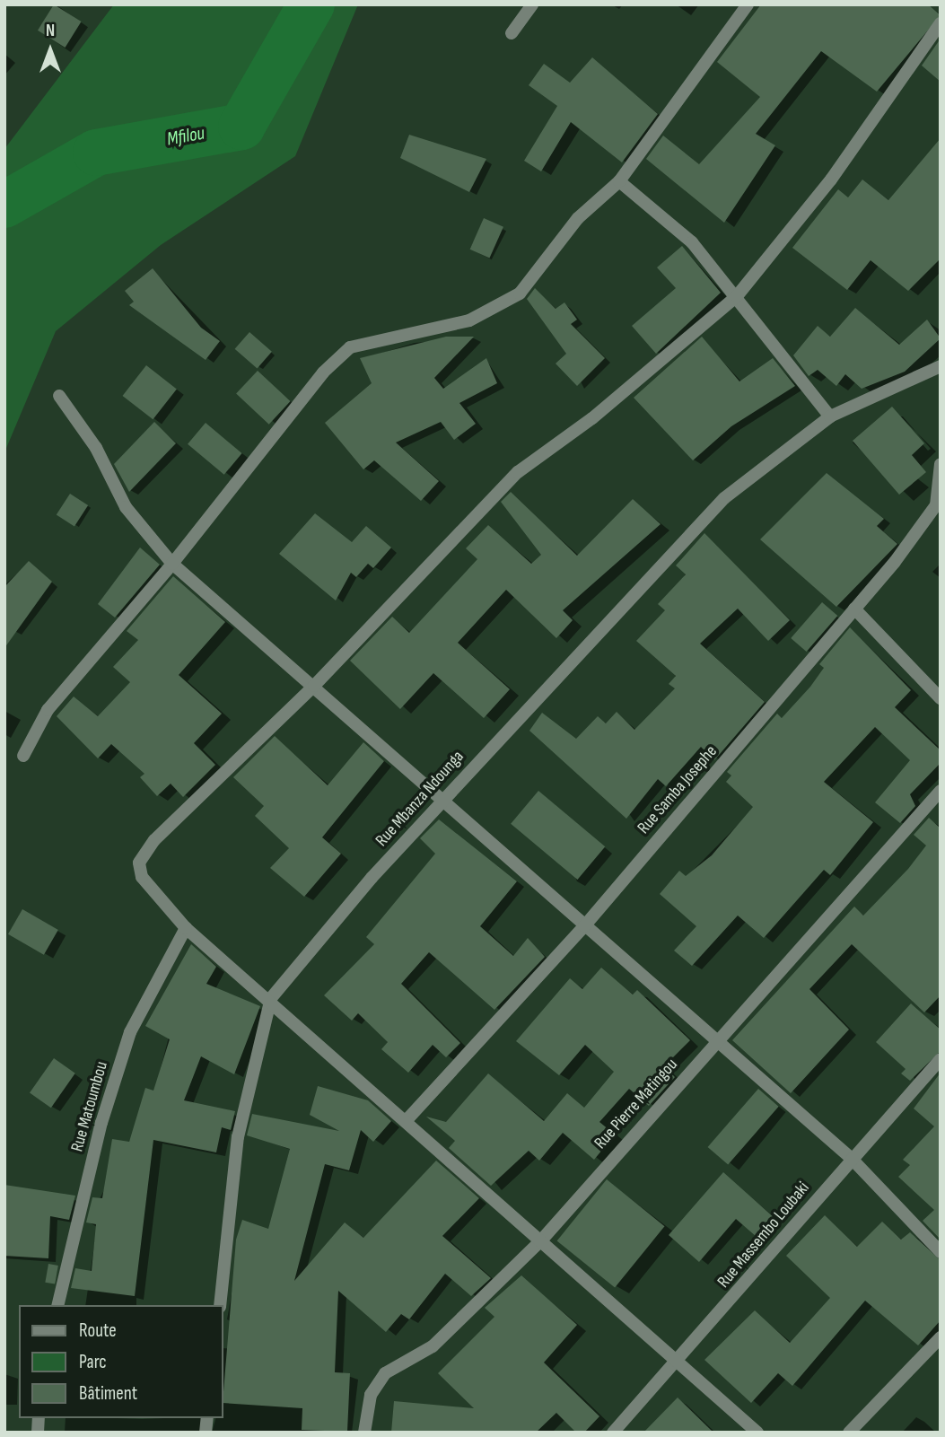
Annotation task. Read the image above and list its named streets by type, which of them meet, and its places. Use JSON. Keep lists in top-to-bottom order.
{
  "streets": {
    "street": [
      "Rue Samba Josephe",
      "Rue Mbanza Ndounga",
      "Rue Pierre Matingou",
      "Rue Matoumbou",
      "Rue Massembo Loubaki"
    ]
  },
  "water": ["Mfilou"],
  "legend": ["Route", "Parc", "Bâtiment"],
  "north": "top"
}
